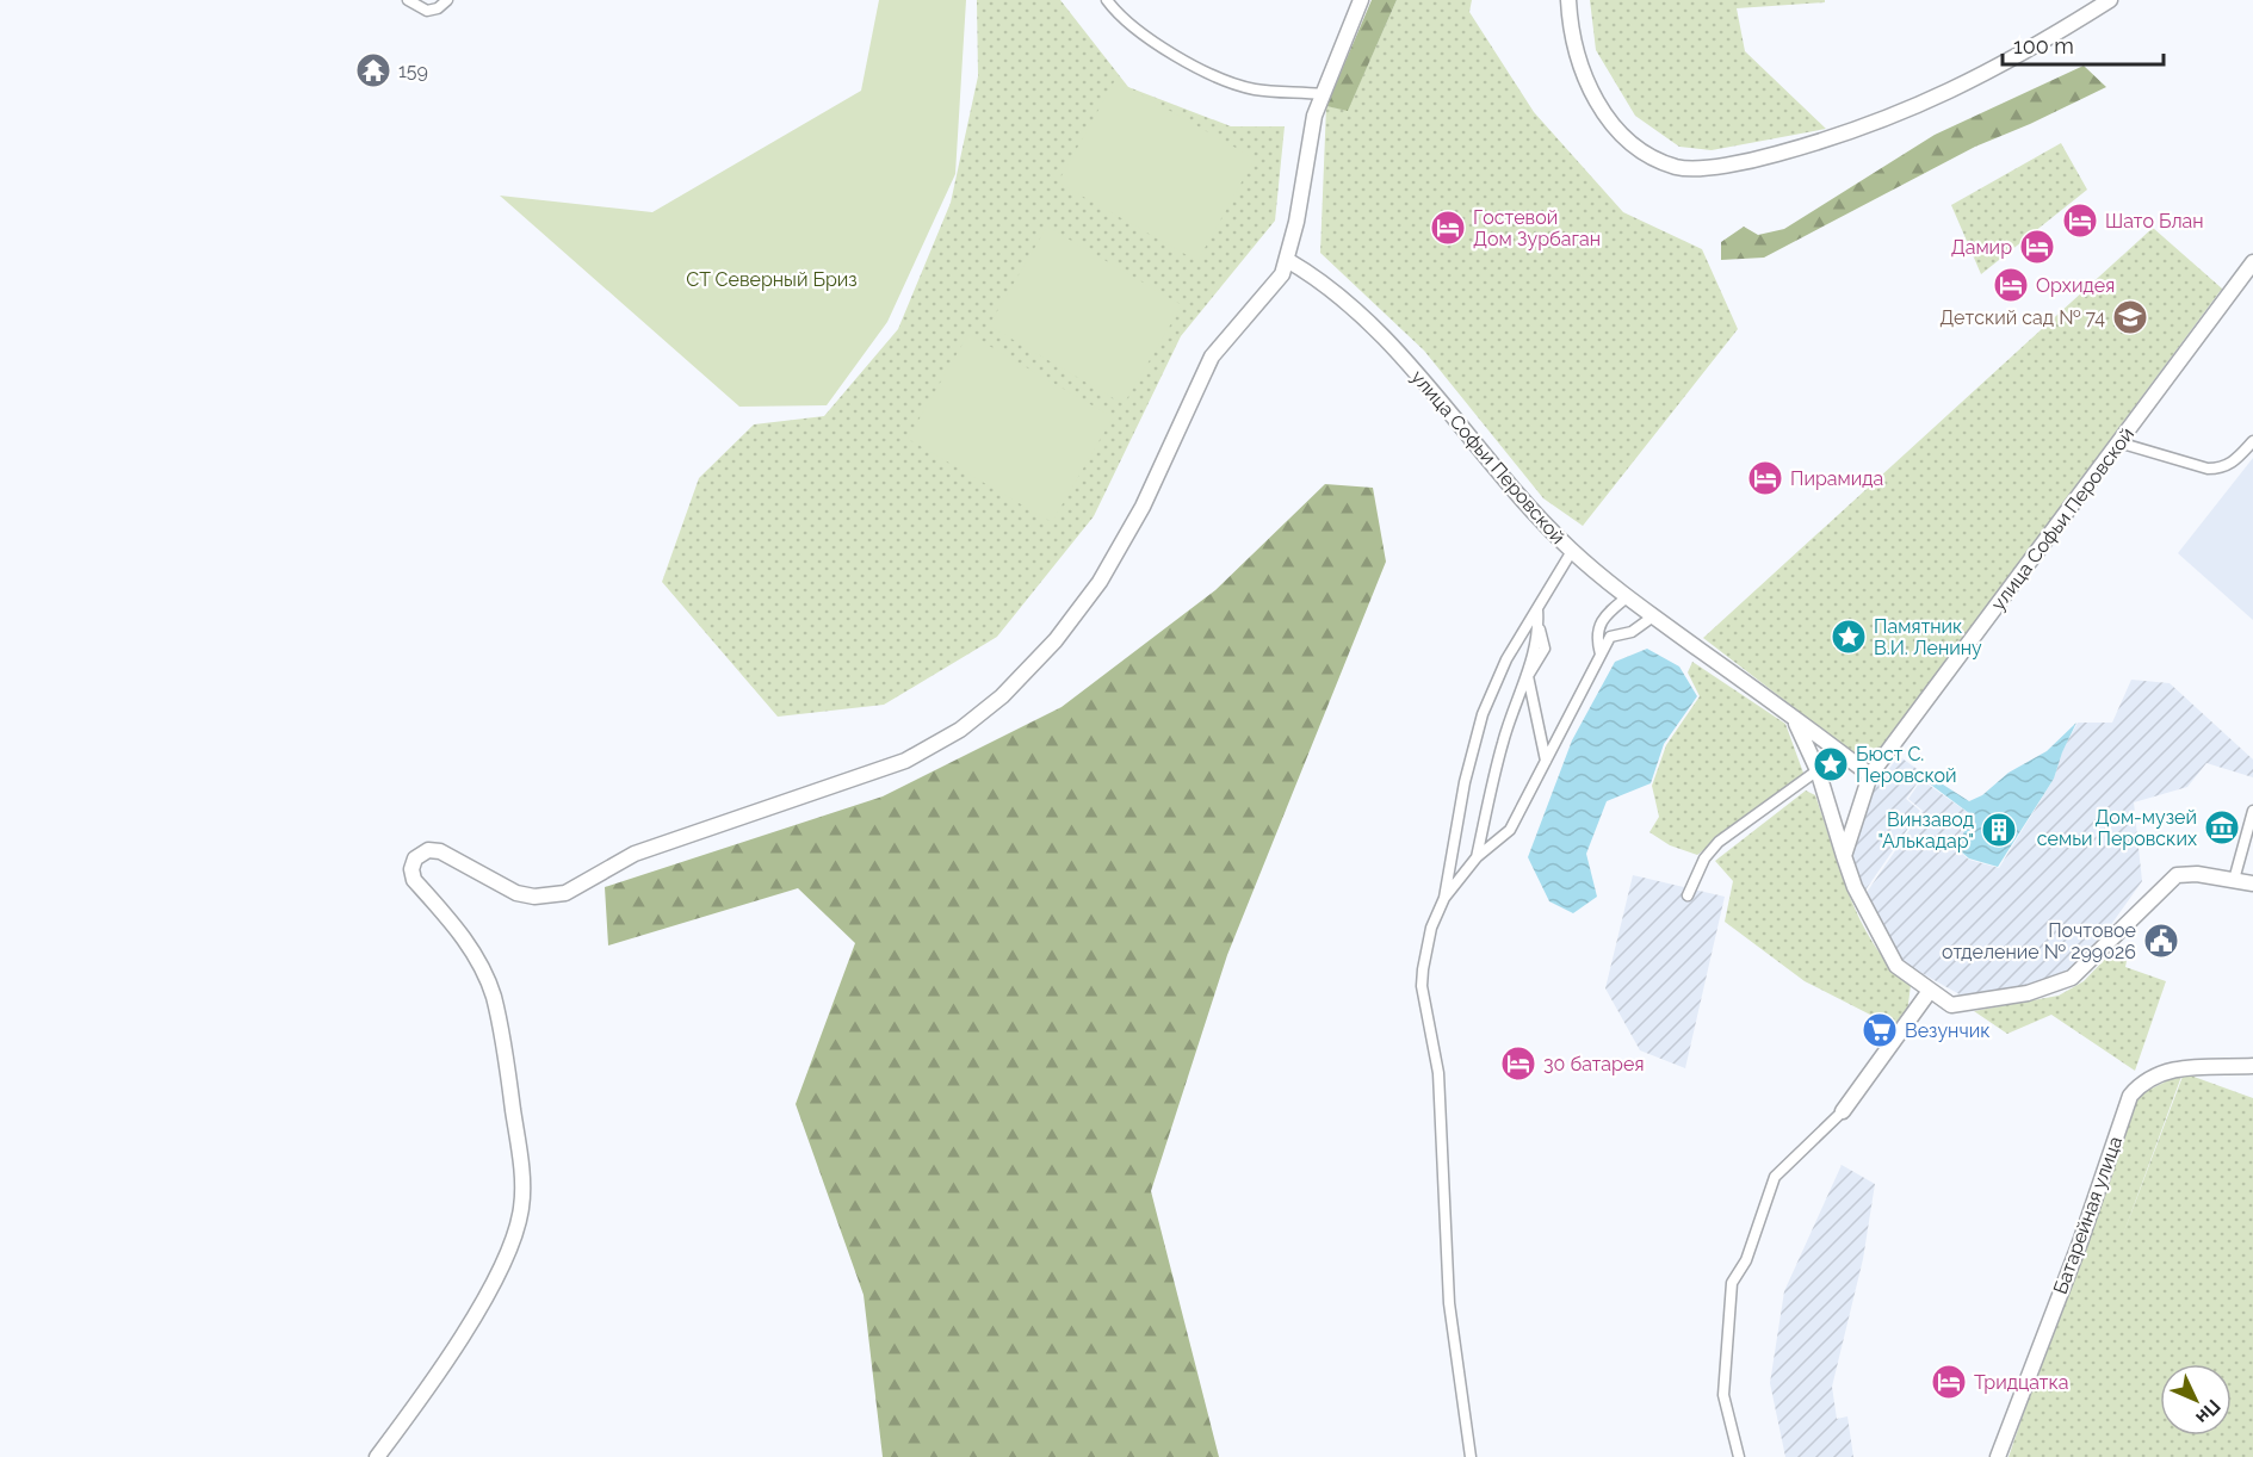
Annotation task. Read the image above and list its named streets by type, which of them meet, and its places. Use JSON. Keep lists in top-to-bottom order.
{
  "streets": {
    "street": ["улица Софьи Перовской", "Батарейная улица"]
  },
  "parks": ["СТ Северный Бриз"],
  "places": {
    "temple": ["159"],
    "hotel": [
      "Шато Блан",
      "Гостевой Дом Зурбаган",
      "Дамир",
      "Орхидея",
      "Пирамида",
      "30 батарея",
      "Тридцатка"
    ],
    "school or university": ["Детский сад № 74"],
    "place": ["Памятник В.И. Ленину", "Бюст С. Перовской"],
    "museum": ["Дом-музей семьи Перовских"],
    "building": ["Винзавод \"Алькадар\""],
    "public building": ["Почтовое отделение № 299026"],
    "supermarket": ["Везунчик"]
  },
  "scale_bar": "100 m",
  "north": "bottom right"
}
